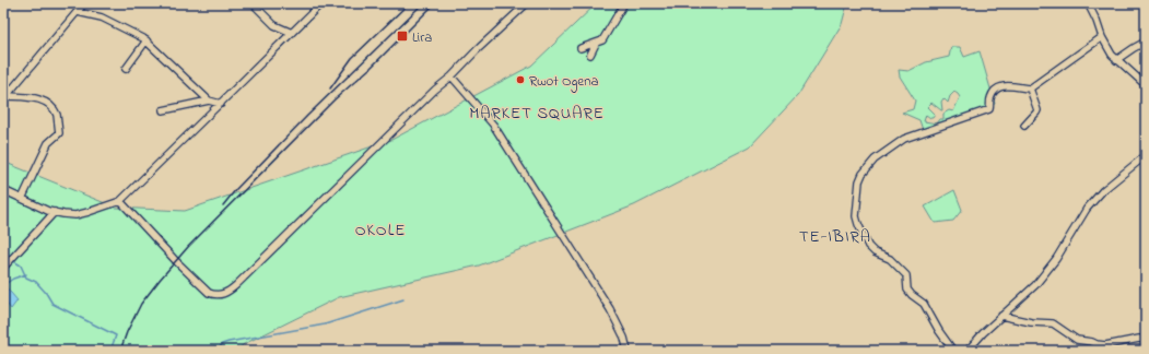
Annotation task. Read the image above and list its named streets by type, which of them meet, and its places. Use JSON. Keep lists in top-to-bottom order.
{
  "districts": ["MARKET SQUARE", "OKOLE", "TE-IBIRA"],
  "places": {
    "transit": ["Lira"],
    "other": ["Rwot Ogena"]
  }
}
